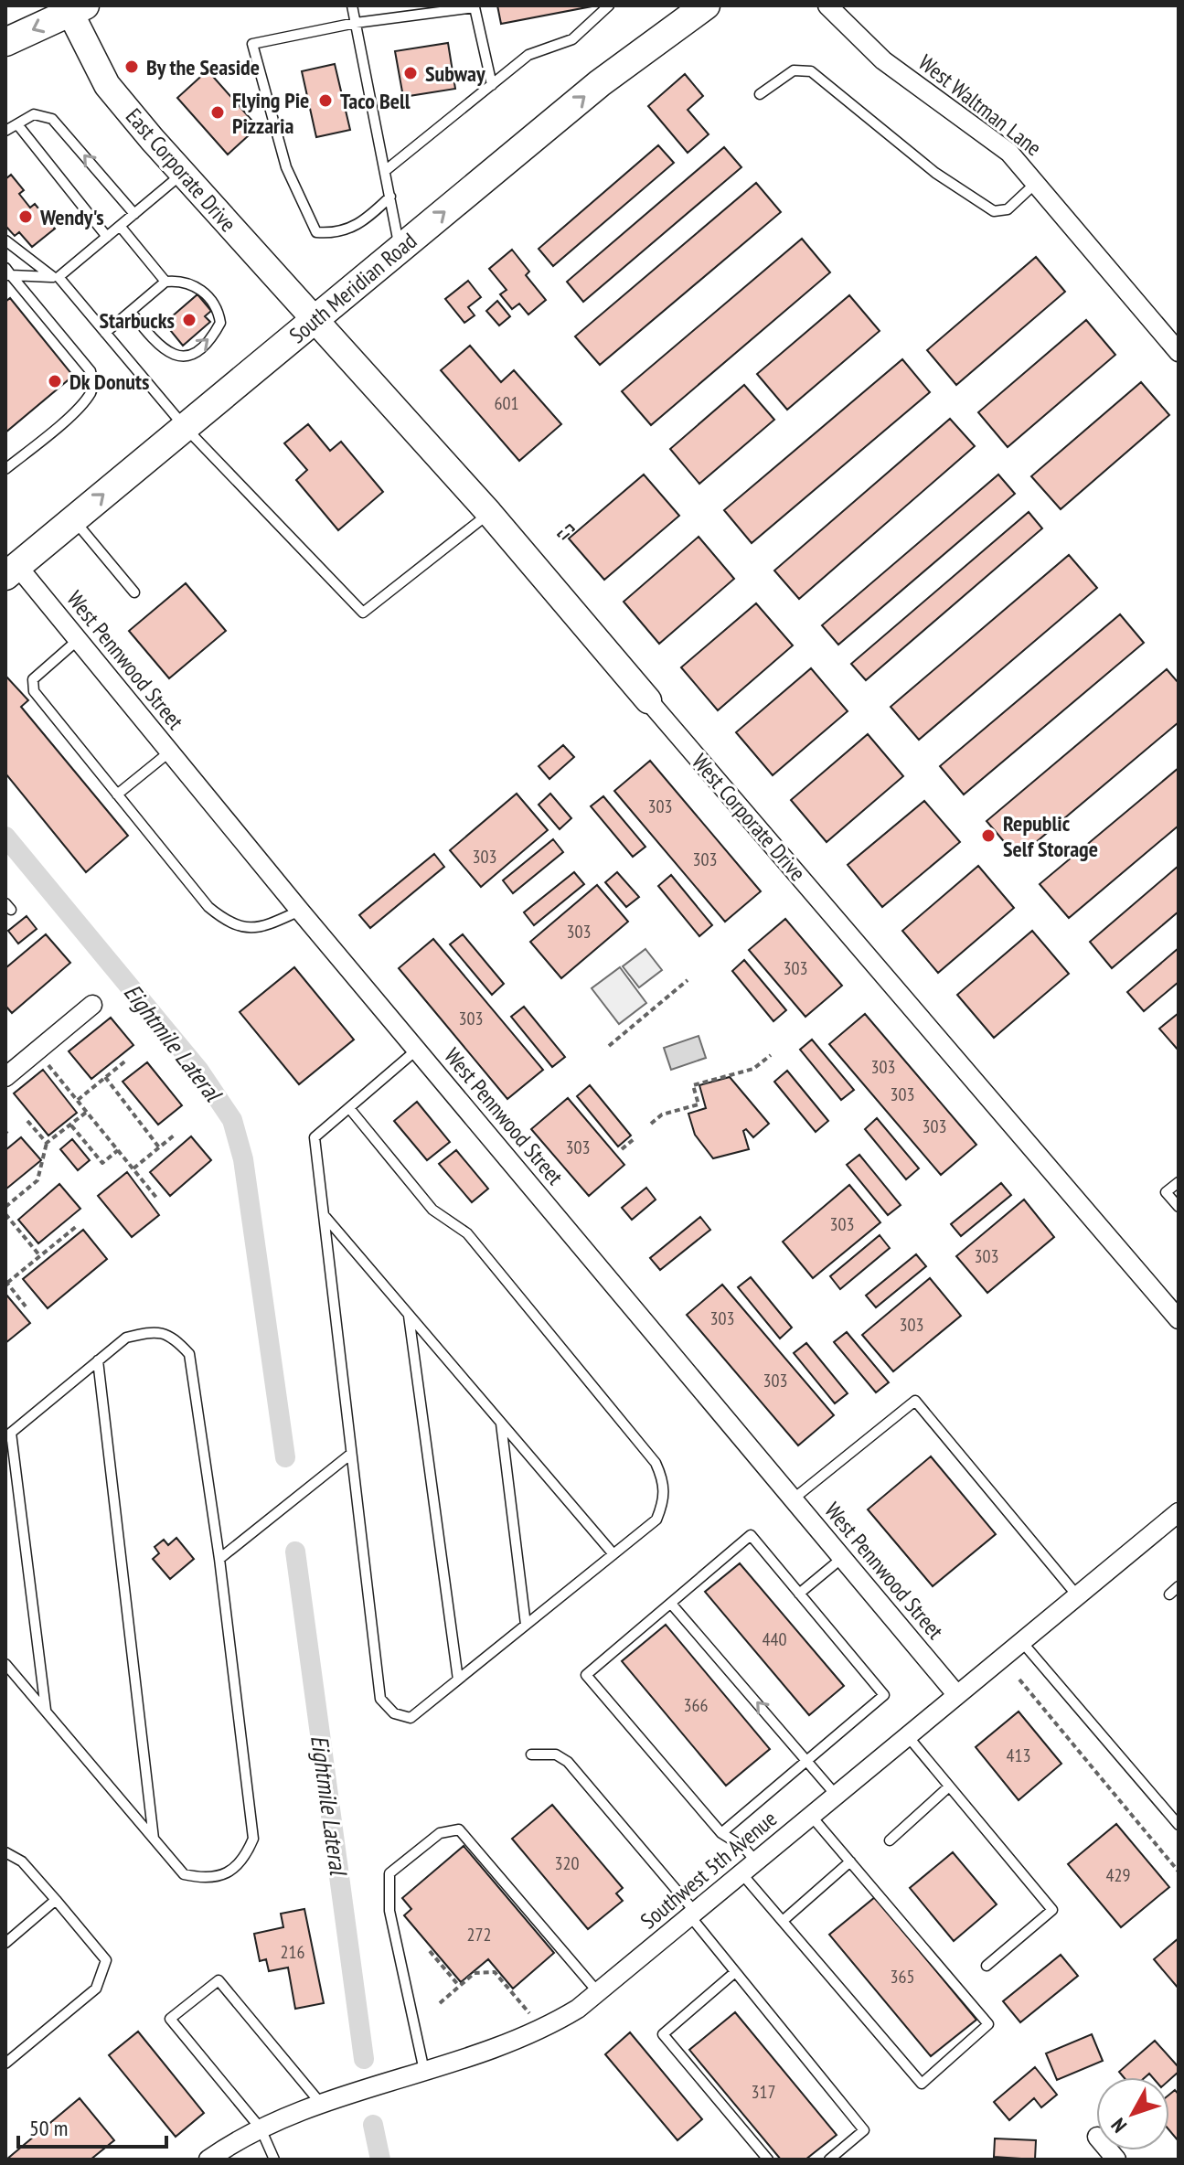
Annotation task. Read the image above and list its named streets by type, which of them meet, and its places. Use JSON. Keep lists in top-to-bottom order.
{
  "streets": {
    "main road": ["South Meridian Road"],
    "street": [
      "West Waltman Lane",
      "East Corporate Drive",
      "West Pennwood Street",
      "West Corporate Drive",
      "Southwest 5th Avenue"
    ]
  },
  "crossings": [
    ["East Corporate Drive", "South Meridian Road"],
    ["East Corporate Drive", "West Corporate Drive"],
    ["South Meridian Road", "West Pennwood Street"],
    ["South Meridian Road", "West Corporate Drive"],
    ["West Pennwood Street", "Southwest 5th Avenue"]
  ],
  "one_way": ["South Meridian Road"],
  "water": ["Eightmile Lateral"],
  "places": [
    "By the Seaside",
    "Subway",
    "Taco Bell",
    "Flying Pie Pizzaria",
    "Wendy's",
    "Starbucks",
    "Dk Donuts",
    "Republic Self Storage"
  ],
  "house_numbers": [
    "601",
    "303",
    "303",
    "303",
    "303",
    "303",
    "303",
    "303",
    "303",
    "303",
    "303",
    "303",
    "303",
    "303",
    "303",
    "303",
    "440",
    "366",
    "413",
    "320",
    "429",
    "272",
    "216",
    "365",
    "317"
  ],
  "scale_bar": "50 m",
  "north": "bottom left"
}
